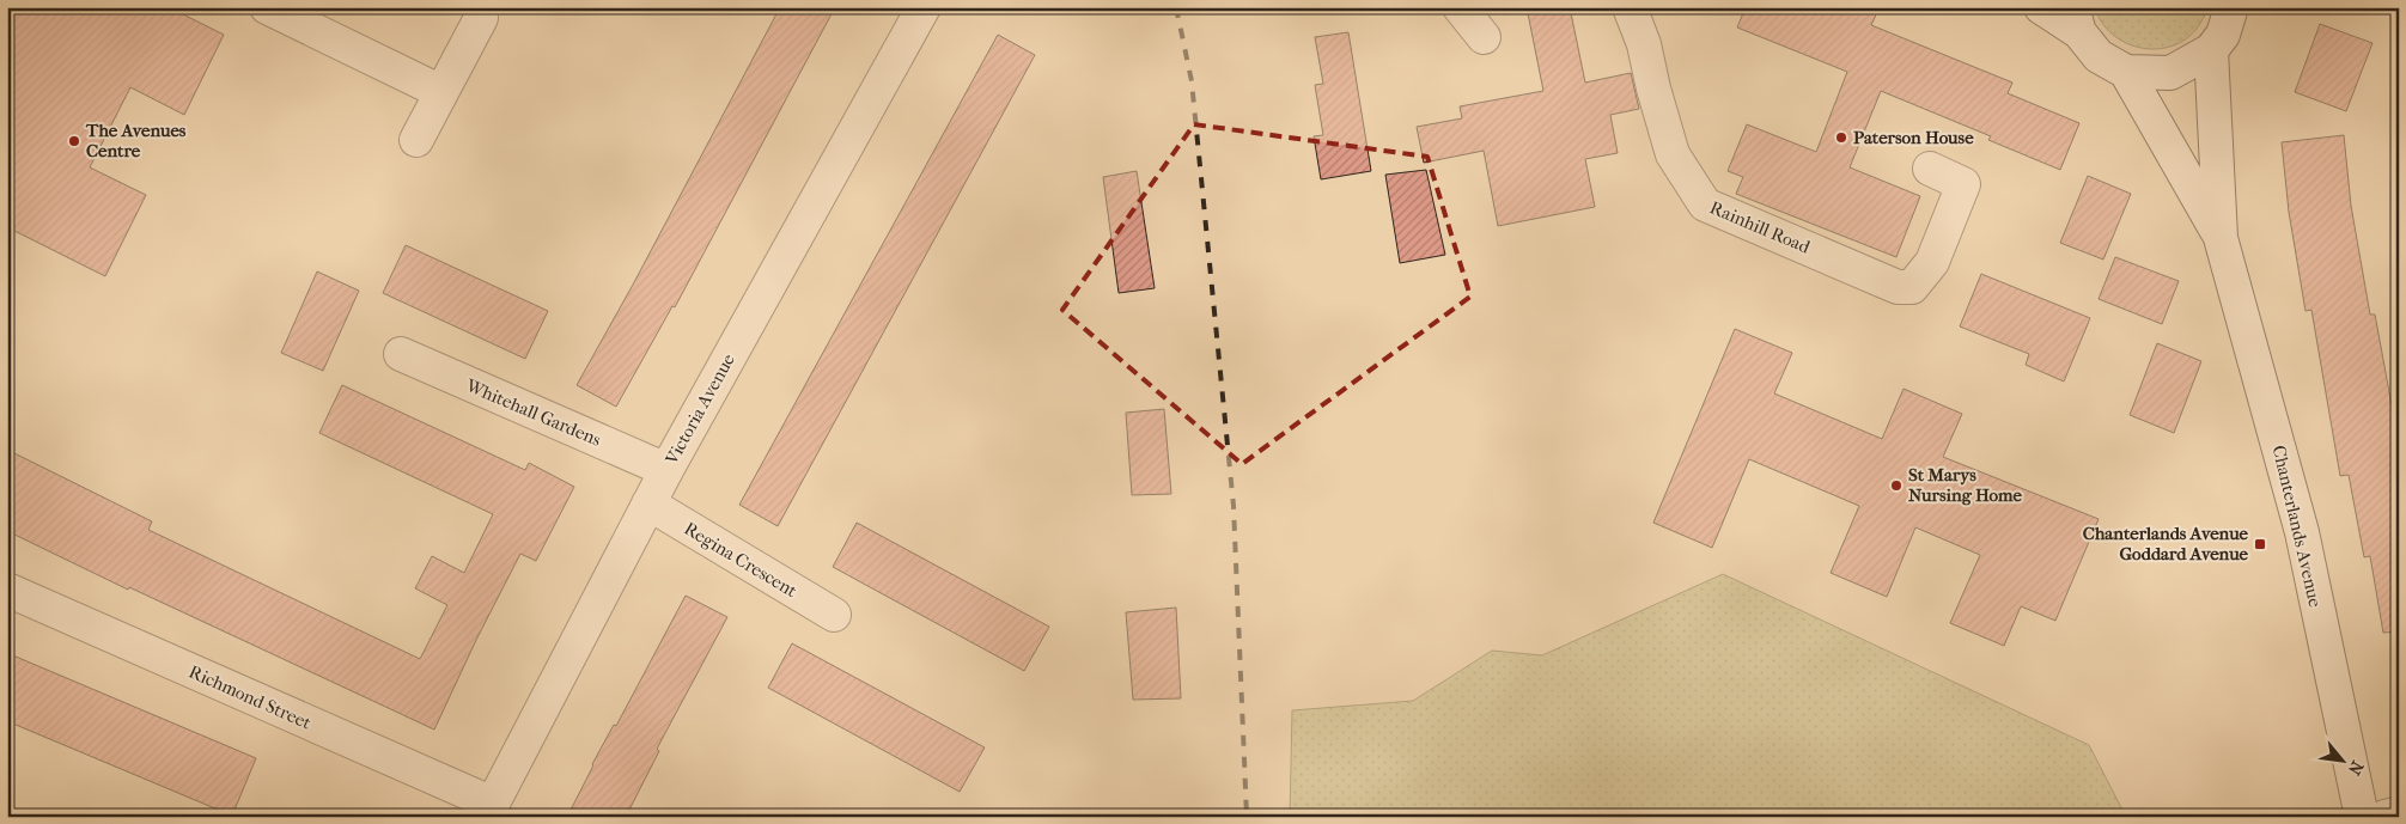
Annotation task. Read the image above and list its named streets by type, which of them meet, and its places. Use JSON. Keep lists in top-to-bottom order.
{
  "streets": {
    "street": [
      "Rainhill Road",
      "Victoria Avenue",
      "Whitehall Gardens",
      "Chanterlands Avenue",
      "Regina Crescent",
      "Richmond Street"
    ]
  },
  "crossings": [
    ["Victoria Avenue", "Whitehall Gardens"],
    ["Victoria Avenue", "Regina Crescent"],
    ["Victoria Avenue", "Richmond Street"]
  ],
  "places": {
    "other": ["Paterson House", "The Avenues Centre", "St Marys Nursing Home"],
    "transit": ["Chanterlands Avenue Goddard Avenue"]
  },
  "north": "bottom right"
}
